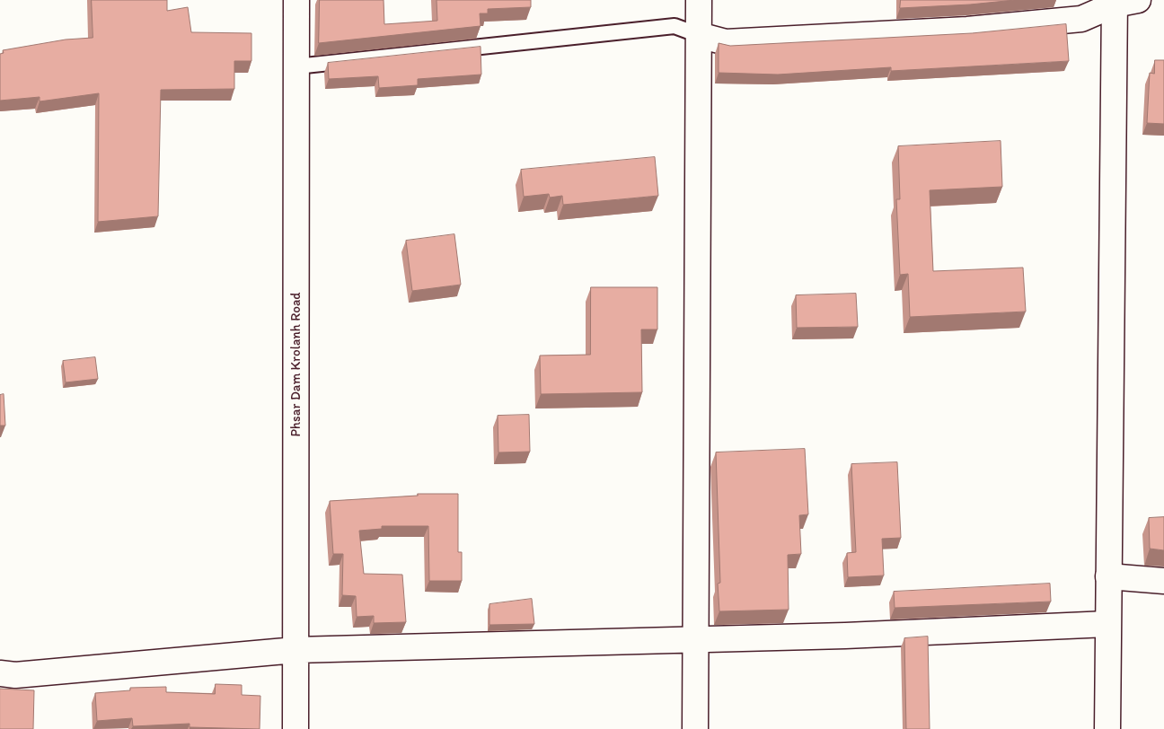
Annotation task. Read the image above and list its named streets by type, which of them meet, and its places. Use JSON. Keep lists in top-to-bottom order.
{
  "streets": {
    "street": ["Phsar Dam Krolanh Road"]
  }
}
